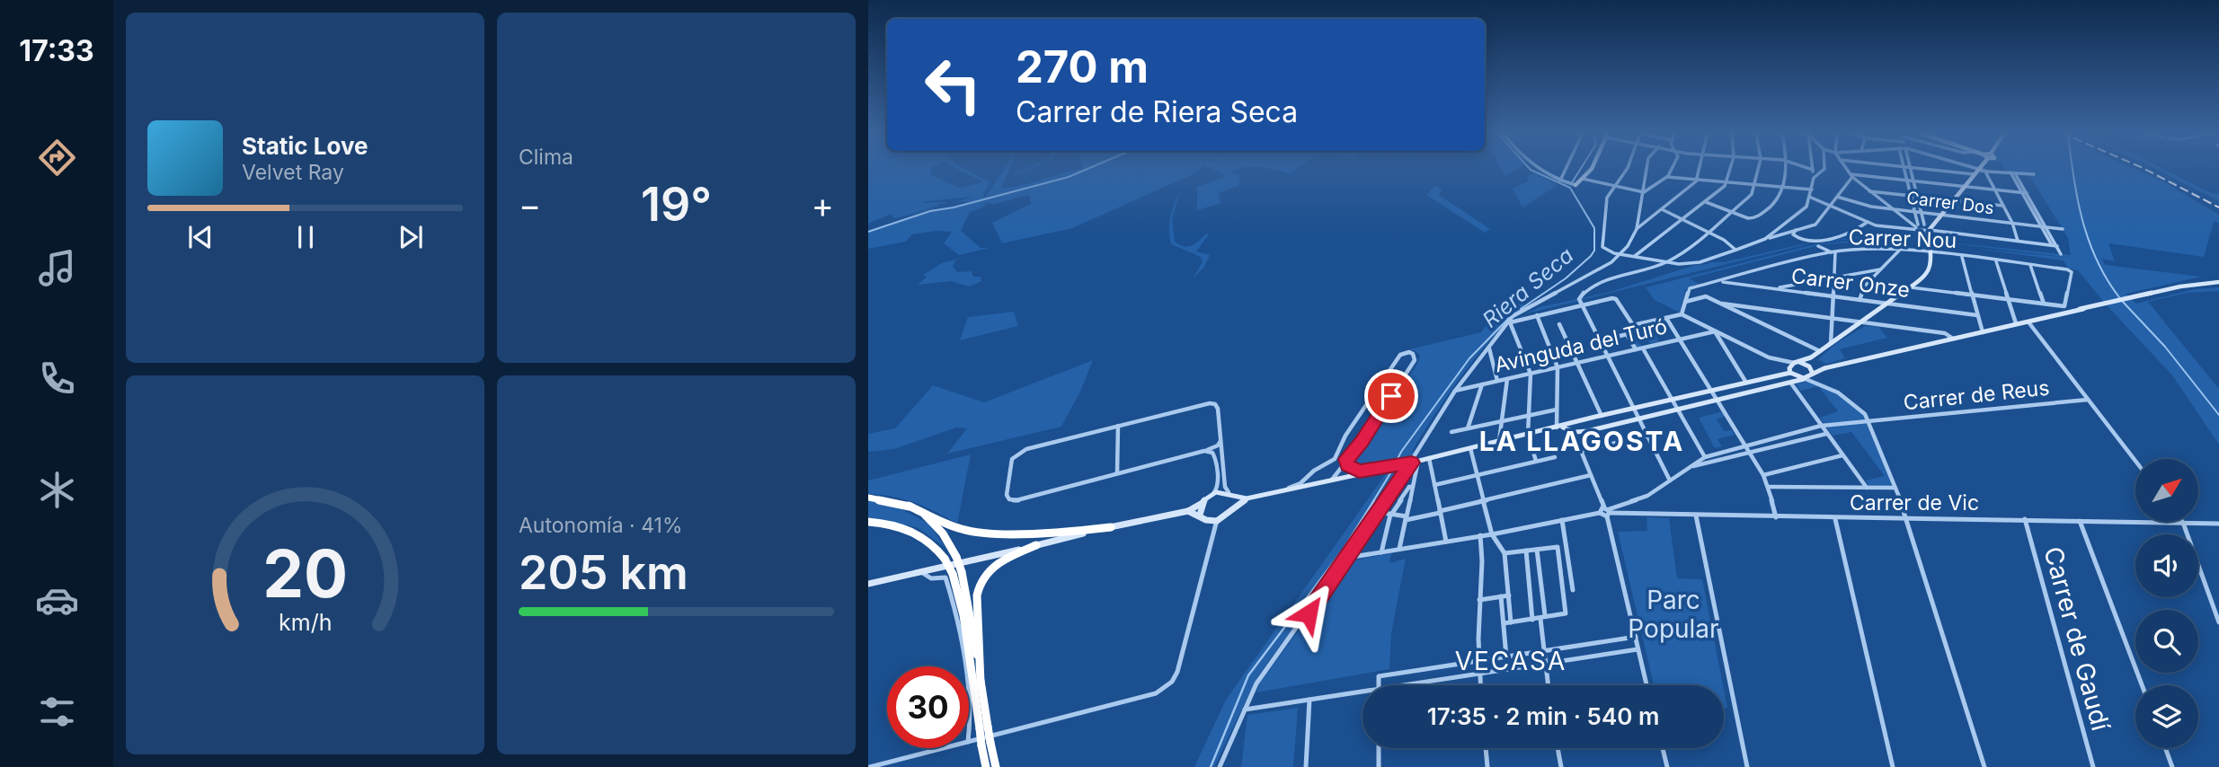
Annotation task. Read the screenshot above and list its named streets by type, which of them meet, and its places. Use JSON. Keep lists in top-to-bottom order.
{
  "streets": {
    "street": [
      "Carrer Dos",
      "Carrer Nou",
      "Carrer Onze",
      "Avinguda del Turó",
      "Carrer de Reus",
      "Carrer de Vic",
      "Carrer de Gaudí"
    ]
  },
  "crossings": [
    ["Carrer Nou", "Carrer Onze"],
    ["Carrer de Vic", "Carrer de Gaudí"]
  ],
  "districts": ["LA LLAGOSTA", "VECASA"],
  "water": ["Riera Seca"],
  "parks": ["Parc Popular"],
  "north": "top right",
  "page": {
    "tabs": "17:33",
    "tile": [
      "Clima",
      ["Autonomía · 41%", "205 km"]
    ],
    "turn": ["270 m", "Carrer de Riera Seca"],
    "song": ["Static Love", "Velvet Ray"],
    "heat": ["−", "19°", "+"],
    "limit": "30",
    "trip": "17:35 · 2 min · 540 m",
    "gauge": ["20", "km/h"]
  }
}
